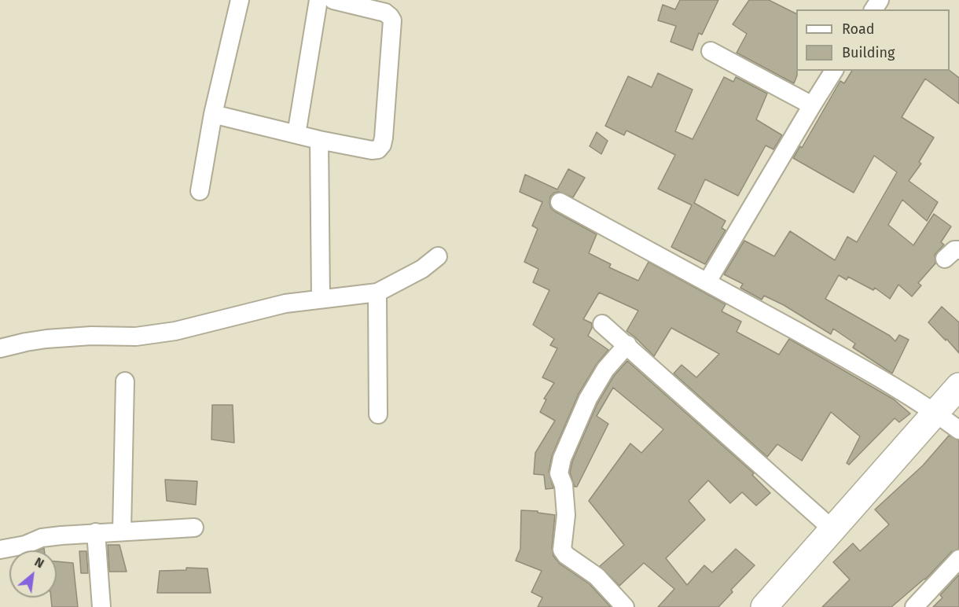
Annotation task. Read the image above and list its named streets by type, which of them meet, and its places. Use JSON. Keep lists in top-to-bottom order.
{
  "legend": ["Road", "Building"],
  "north": "top right"
}
